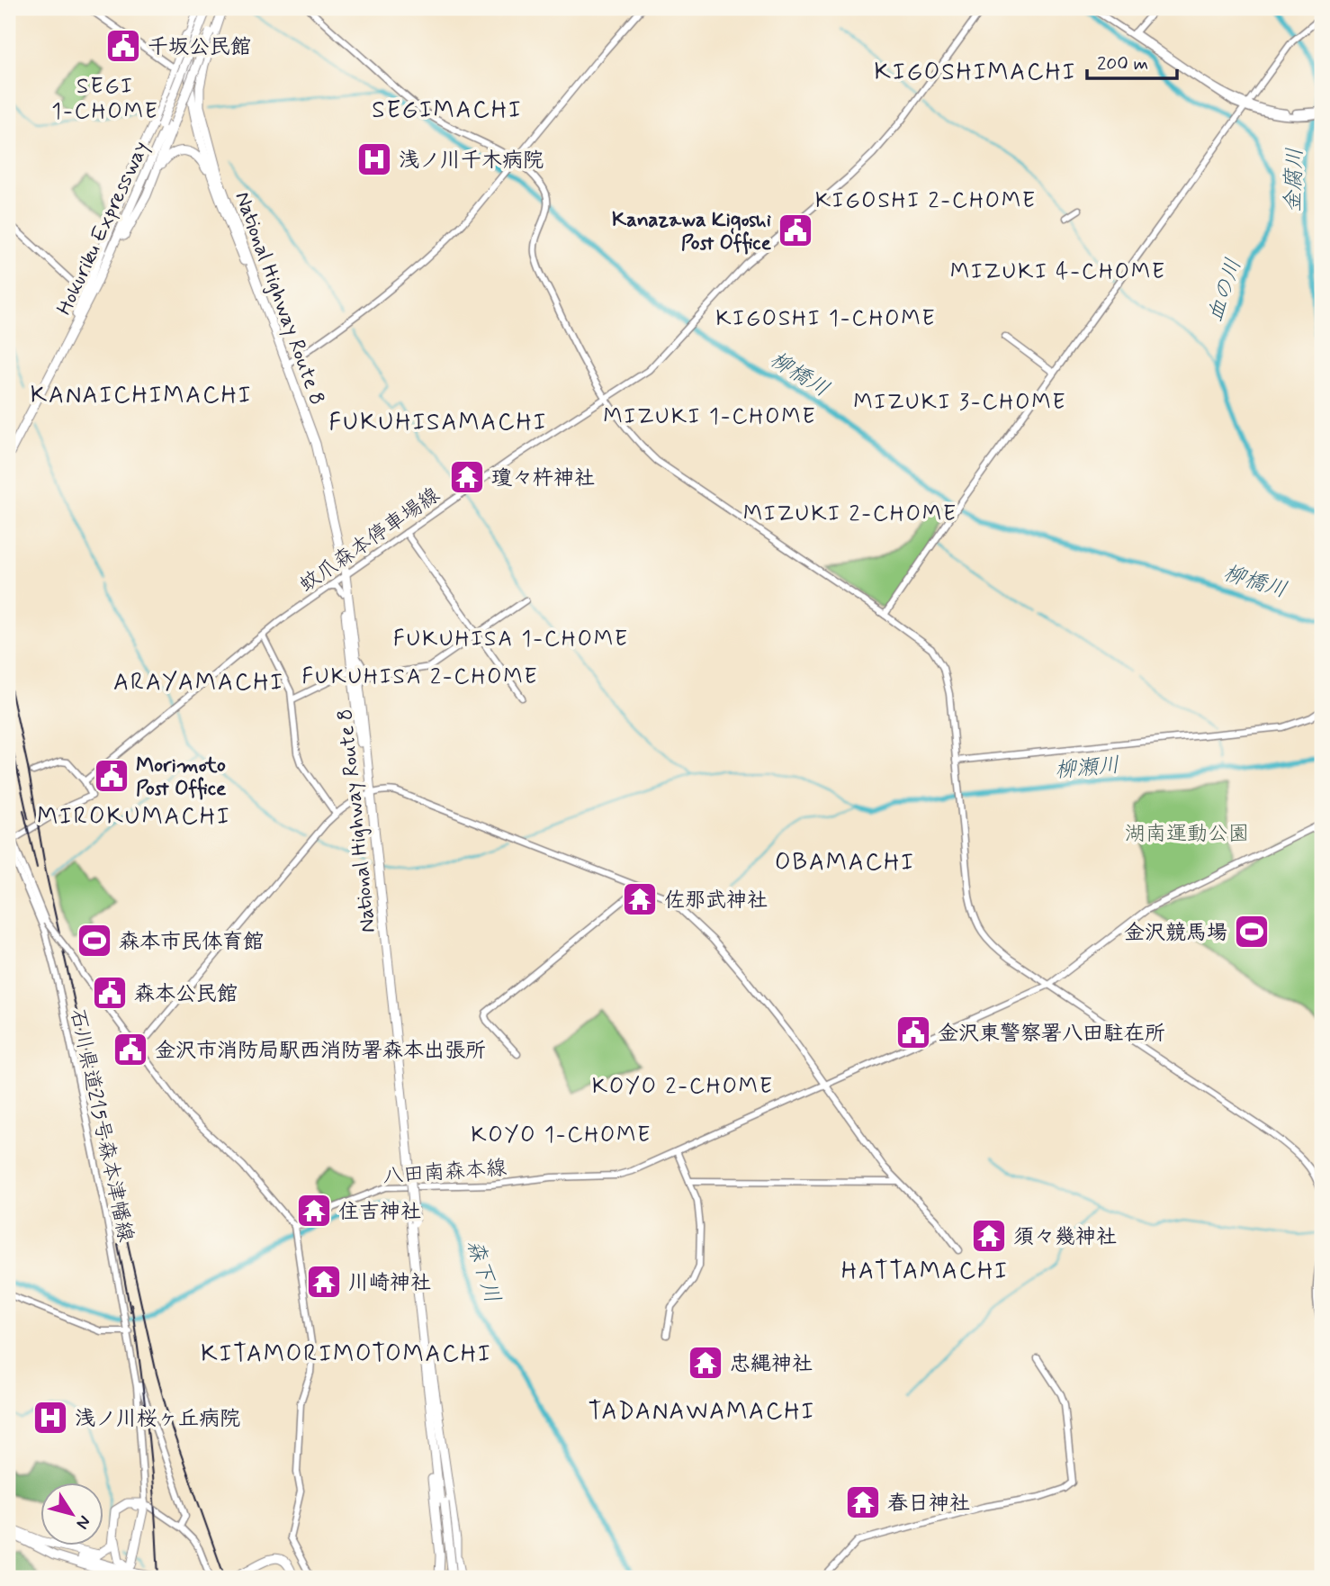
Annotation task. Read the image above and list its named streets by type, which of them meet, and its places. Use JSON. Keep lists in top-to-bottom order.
{
  "streets": {
    "highway": ["Hokuriku Expressway", "National Highway Route 8"],
    "street": ["蚊爪森本停車場線", "石川県道215号森本津幡線", "八田南森本線"]
  },
  "crossings": [
    ["National Highway Route 8", "蚊爪森本停車場線"]
  ],
  "districts": [
    "KIGOSHIMACHI",
    "SEGI 1-CHOME",
    "SEGIMACHI",
    "KIGOSHI 2-CHOME",
    "MIZUKI 4-CHOME",
    "KIGOSHI 1-CHOME",
    "KANAICHIMACHI",
    "MIZUKI 3-CHOME",
    "MIZUKI 1-CHOME",
    "FUKUHISAMACHI",
    "MIZUKI 2-CHOME",
    "FUKUHISA 1-CHOME",
    "FUKUHISA 2-CHOME",
    "ARAYAMACHI",
    "MIROKUMACHI",
    "OBAMACHI",
    "KOYO 2-CHOME",
    "KOYO 1-CHOME",
    "HATTAMACHI",
    "KITAMORIMOTOMACHI",
    "TADANAWAMACHI"
  ],
  "water": [
    "金腐川",
    "血の川",
    "柳橋川",
    "柳瀬川",
    "森下川"
  ],
  "parks": ["湖南運動公園"],
  "places": {
    "public building": [
      "千坂公民館",
      "Kanazawa Kigoshi Post Office",
      "Morimoto Post Office",
      "森本公民館",
      "金沢東警察署八田駐在所",
      "金沢市消防局駅西消防署森本出張所"
    ],
    "hospital": ["浅ノ川千木病院", "浅ノ川桜ヶ丘病院"],
    "temple": [
      "瓊々杵神社",
      "佐那武神社",
      "住吉神社",
      "須々幾神社",
      "川崎神社",
      "忠縄神社",
      "春日神社"
    ],
    "sports": ["金沢競馬場", "森本市民体育館"]
  },
  "scale_bar": "200 m",
  "north": "bottom right"
}
